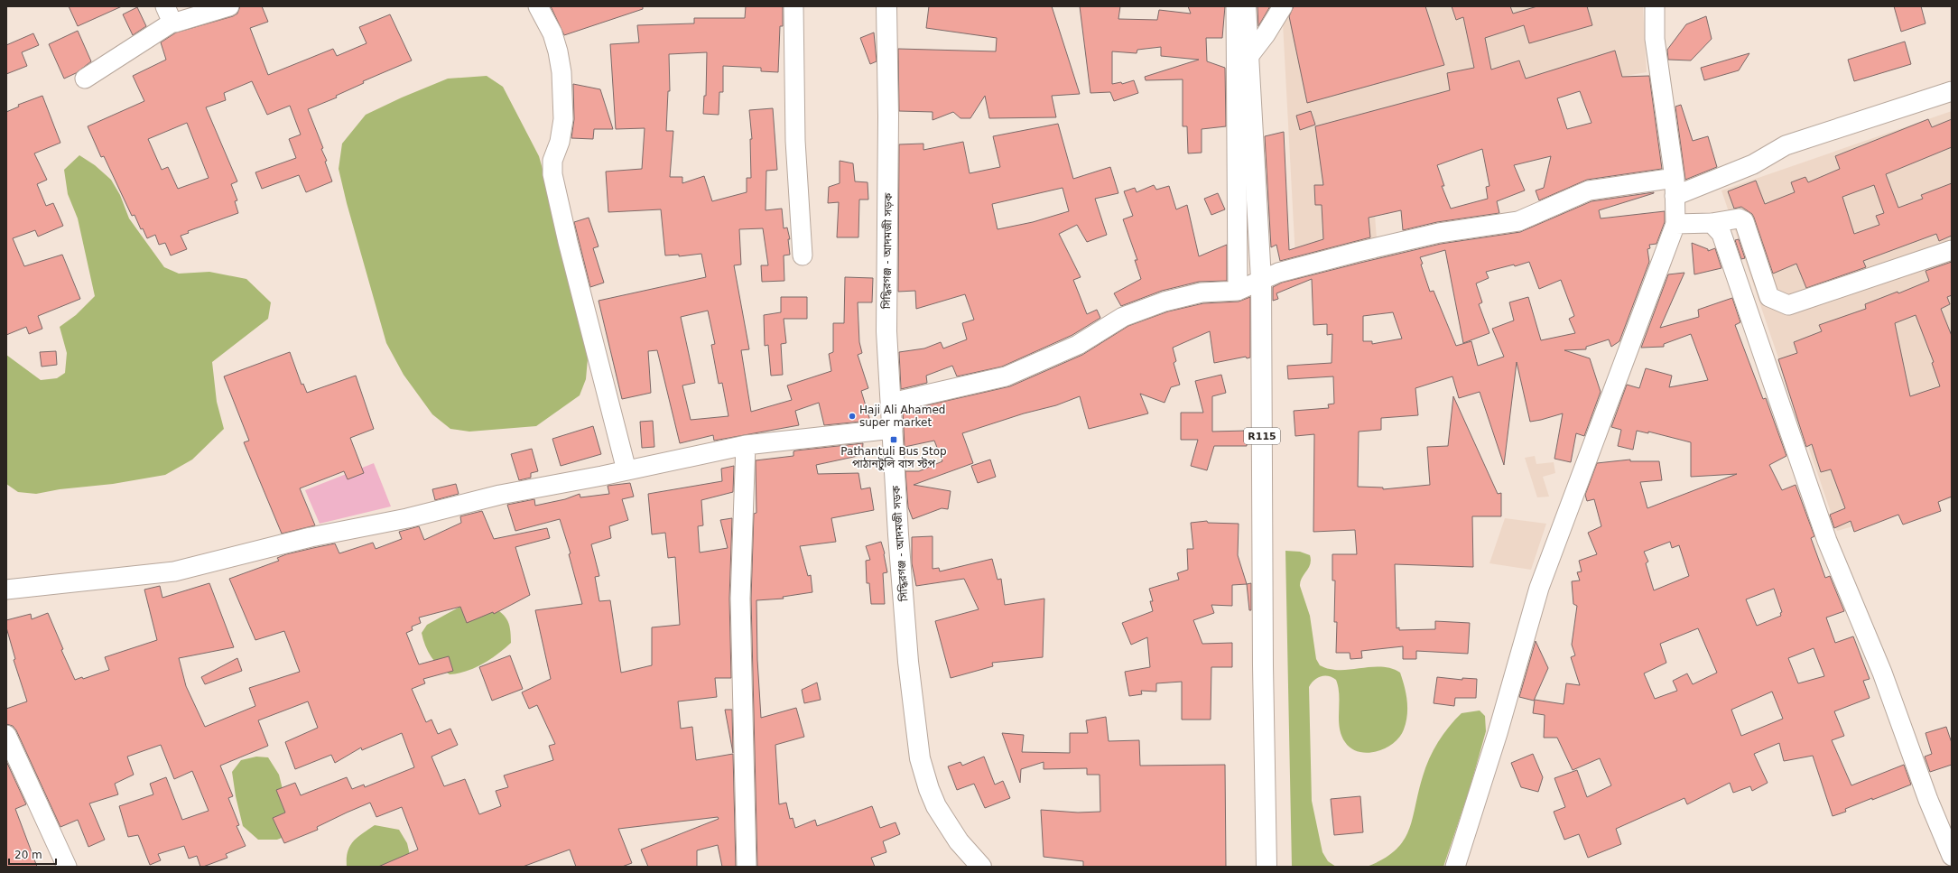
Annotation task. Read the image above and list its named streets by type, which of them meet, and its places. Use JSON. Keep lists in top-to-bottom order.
{
  "streets": {
    "main road": ["সিদ্ধিরগঞ্জ - আদমজী সড়ক", "R115"]
  },
  "places": {
    "other": ["Haji Ali Ahamed super market"],
    "transit": ["Pathantuli Bus Stop পাঠানটুলি বাস স্টপ"]
  },
  "scale_bar": "20 m"
}
